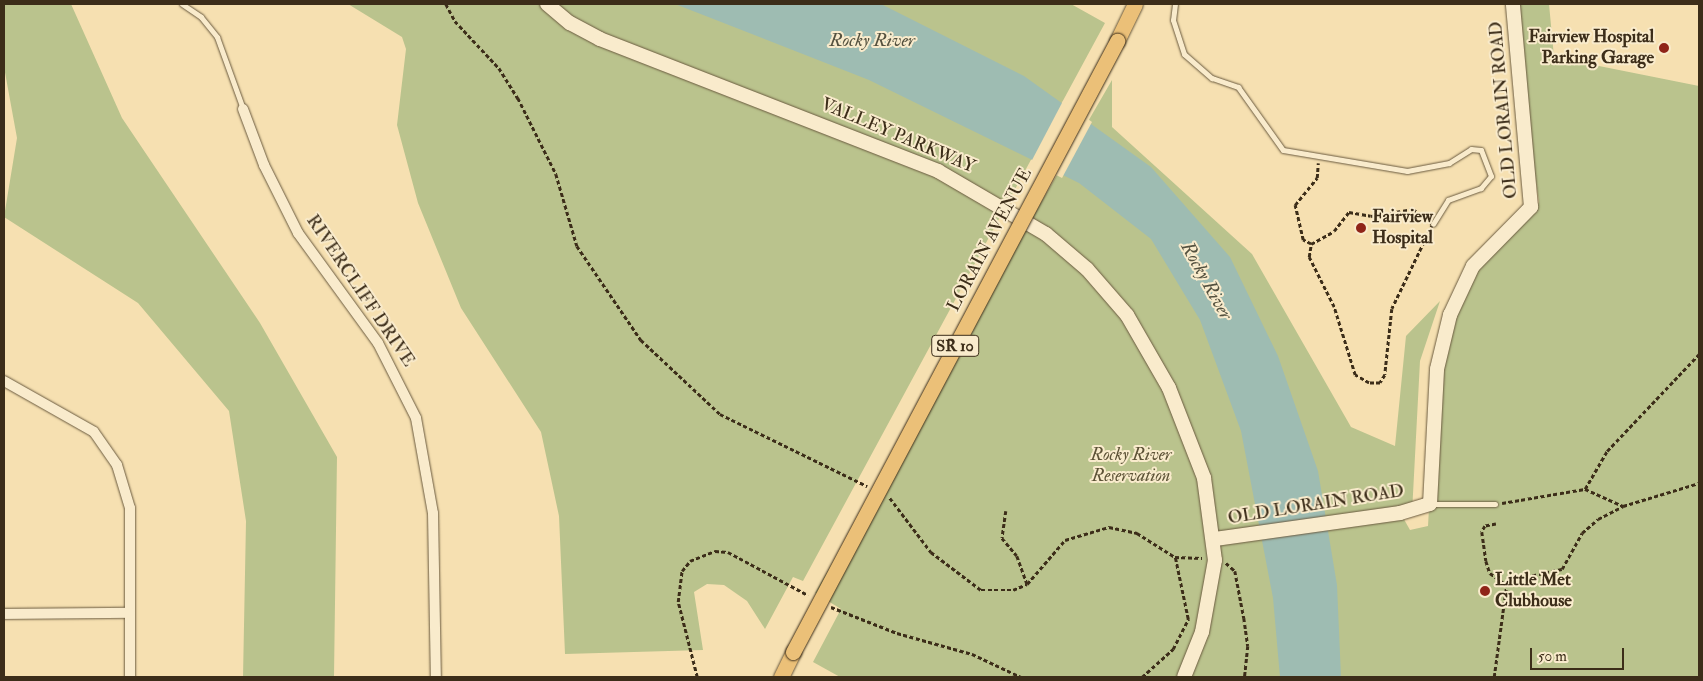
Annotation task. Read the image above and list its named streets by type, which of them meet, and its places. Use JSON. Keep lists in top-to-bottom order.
{
  "streets": {
    "main road": ["LORAIN AVENUE", "SR 10"],
    "street": ["OLD LORAIN ROAD", "VALLEY PARKWAY", "RIVERCLIFF DRIVE"]
  },
  "crossings": [
    ["OLD LORAIN ROAD", "VALLEY PARKWAY"]
  ],
  "water": ["Rocky River"],
  "parks": ["Rocky River Reservation"],
  "places": ["Fairview Hospital Parking Garage", "Fairview Hospital", "Little Met Clubhouse"],
  "scale_bar": "50 m"
}
